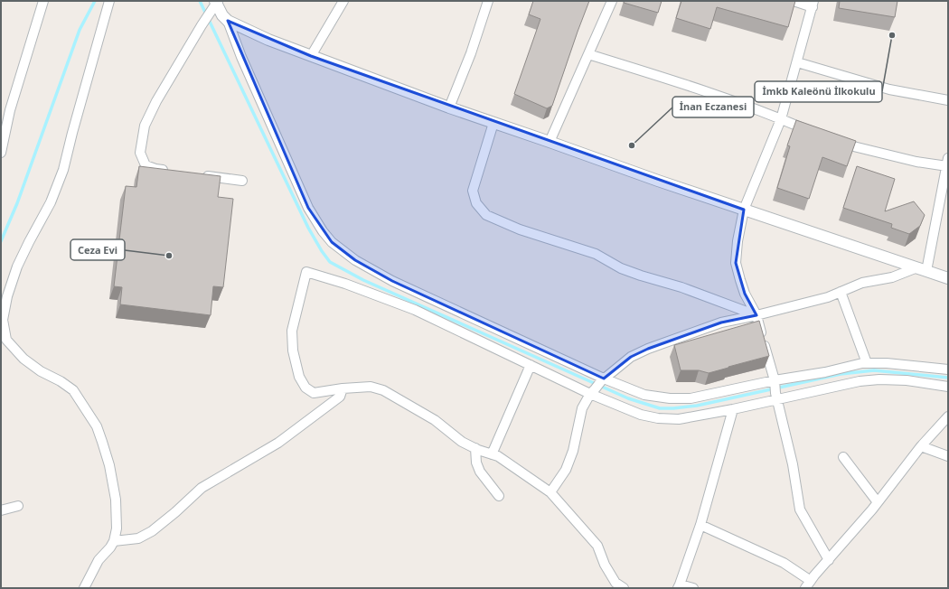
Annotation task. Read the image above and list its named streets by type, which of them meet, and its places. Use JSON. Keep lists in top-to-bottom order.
{
  "places": ["İmkb Kaleönü İlkokulu", "İnan Eczanesi", "Ceza Evi"]
}
